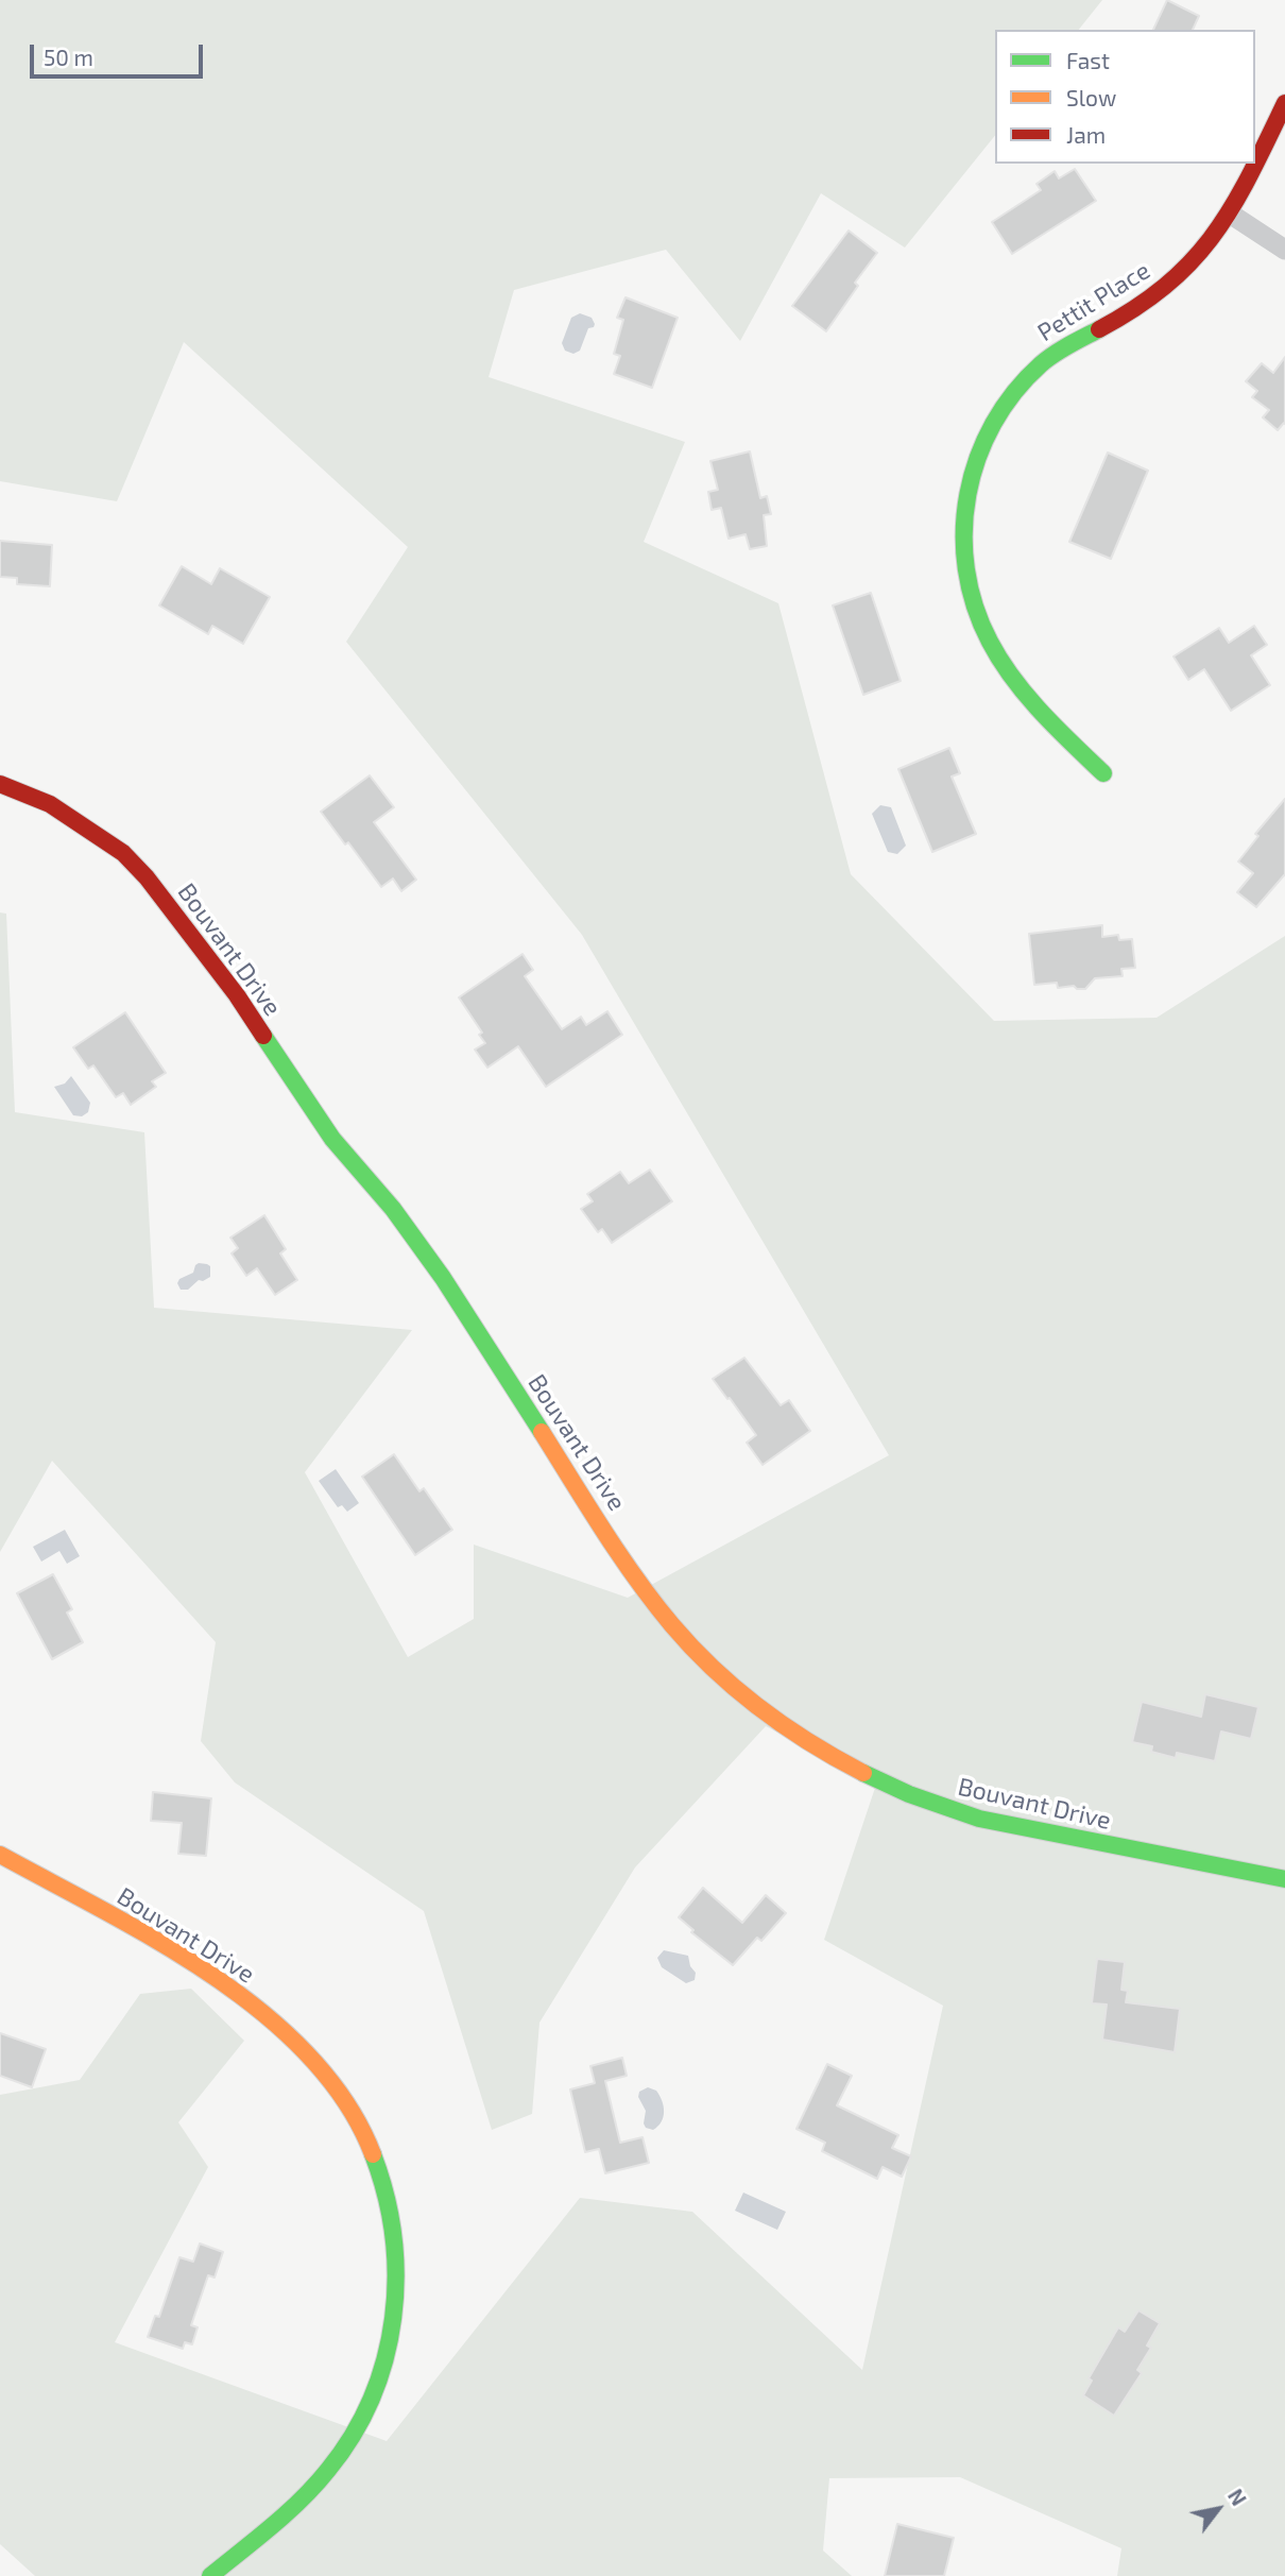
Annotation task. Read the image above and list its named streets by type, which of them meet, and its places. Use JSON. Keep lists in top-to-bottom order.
{
  "streets": {
    "street": ["Pettit Place", "Bouvant Drive"]
  },
  "legend": ["Fast", "Slow", "Jam"],
  "scale_bar": "50 m",
  "north": "top right"
}
